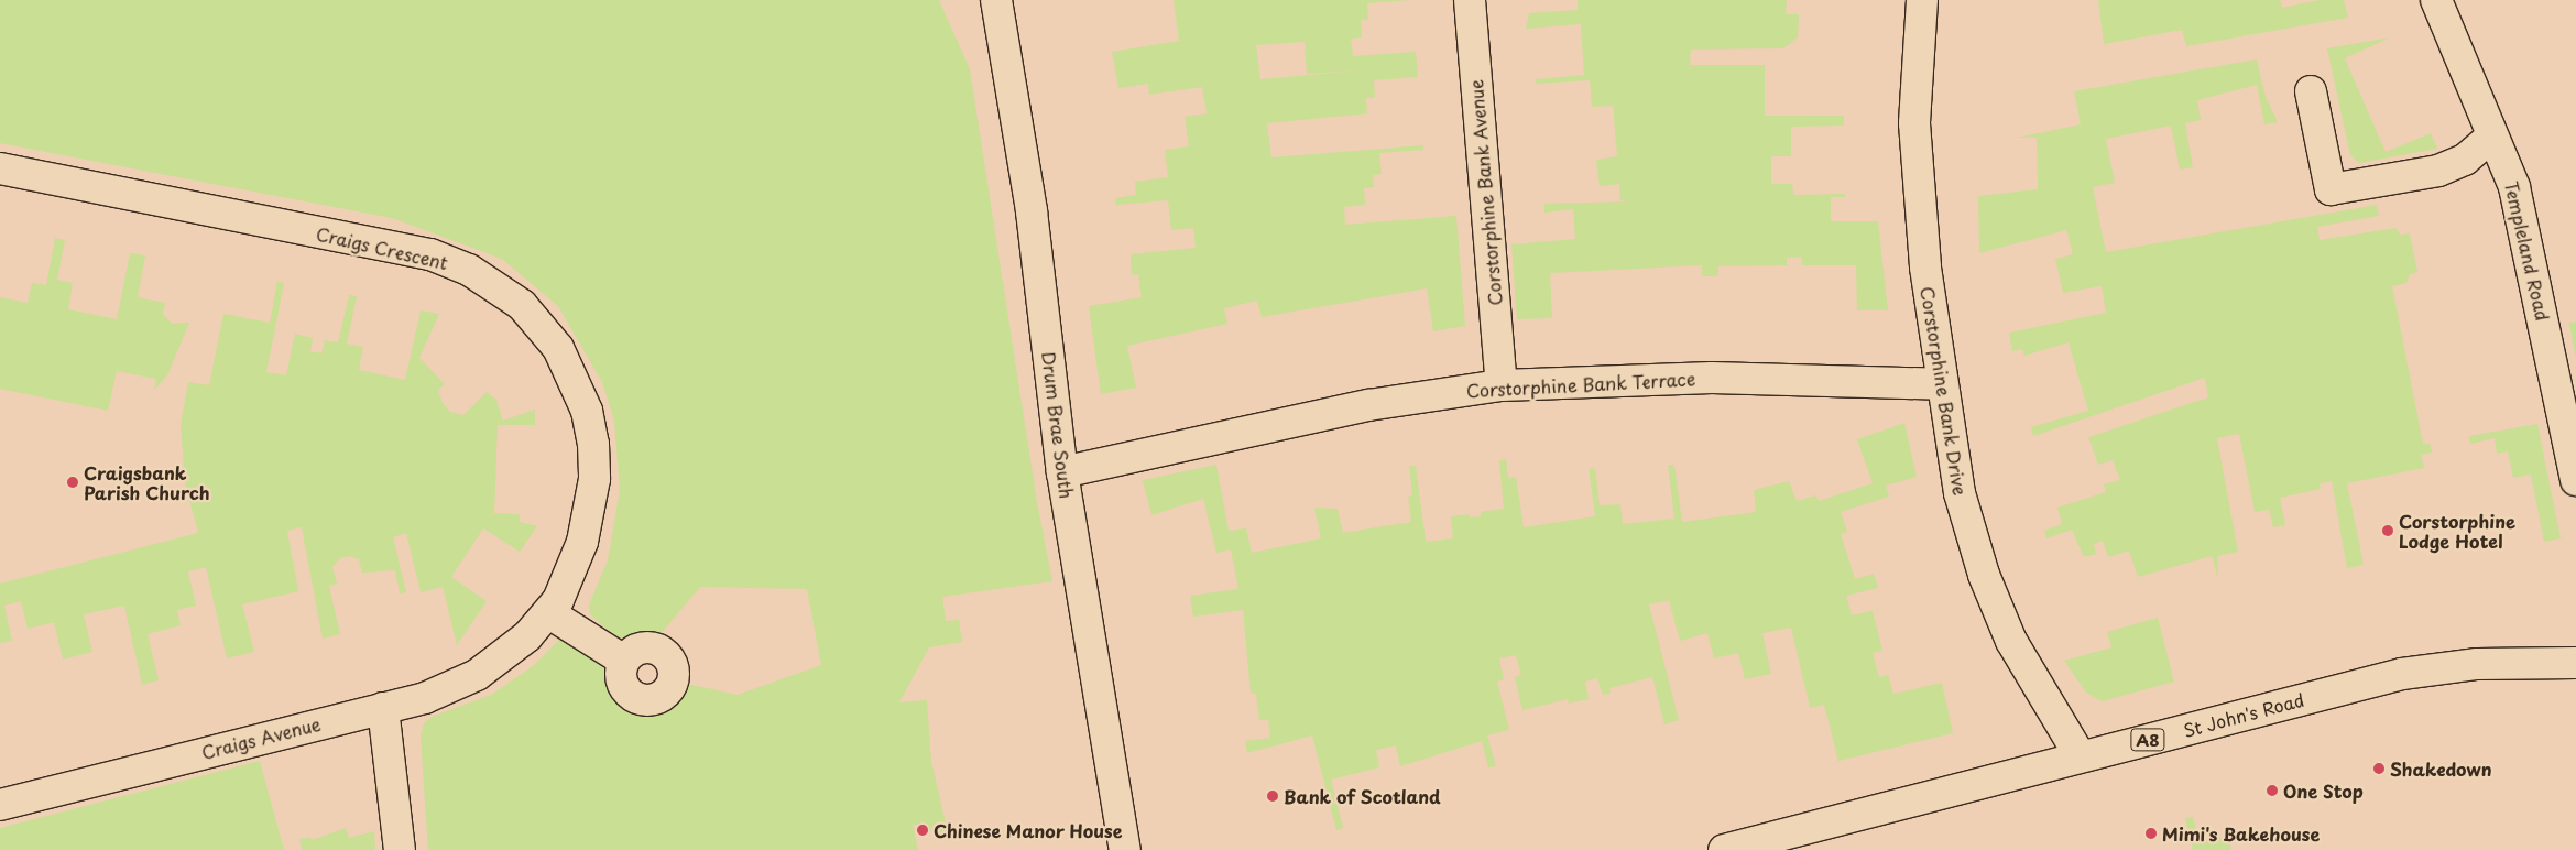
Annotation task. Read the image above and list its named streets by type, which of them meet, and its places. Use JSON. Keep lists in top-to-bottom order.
{
  "streets": {
    "street": [
      "Corstorphine Bank Avenue",
      "Craigs Crescent",
      "Templeland Road",
      "Corstorphine Bank Terrace",
      "Corstorphine Bank Drive",
      "Drum Brae South",
      "St John's Road",
      "Craigs Avenue",
      "A8"
    ]
  },
  "crossings": [
    ["Corstorphine Bank Avenue", "Corstorphine Bank Terrace"],
    ["Craigs Crescent", "Craigs Avenue"],
    ["Corstorphine Bank Terrace", "Corstorphine Bank Drive"],
    ["Corstorphine Bank Terrace", "Drum Brae South"],
    ["Corstorphine Bank Drive", "St John's Road"]
  ],
  "places": [
    "Craigsbank Parish Church",
    "Corstorphine Lodge Hotel",
    "Shakedown",
    "One Stop",
    "Bank of Scotland",
    "Chinese Manor House",
    "Mimi's Bakehouse"
  ]
}
